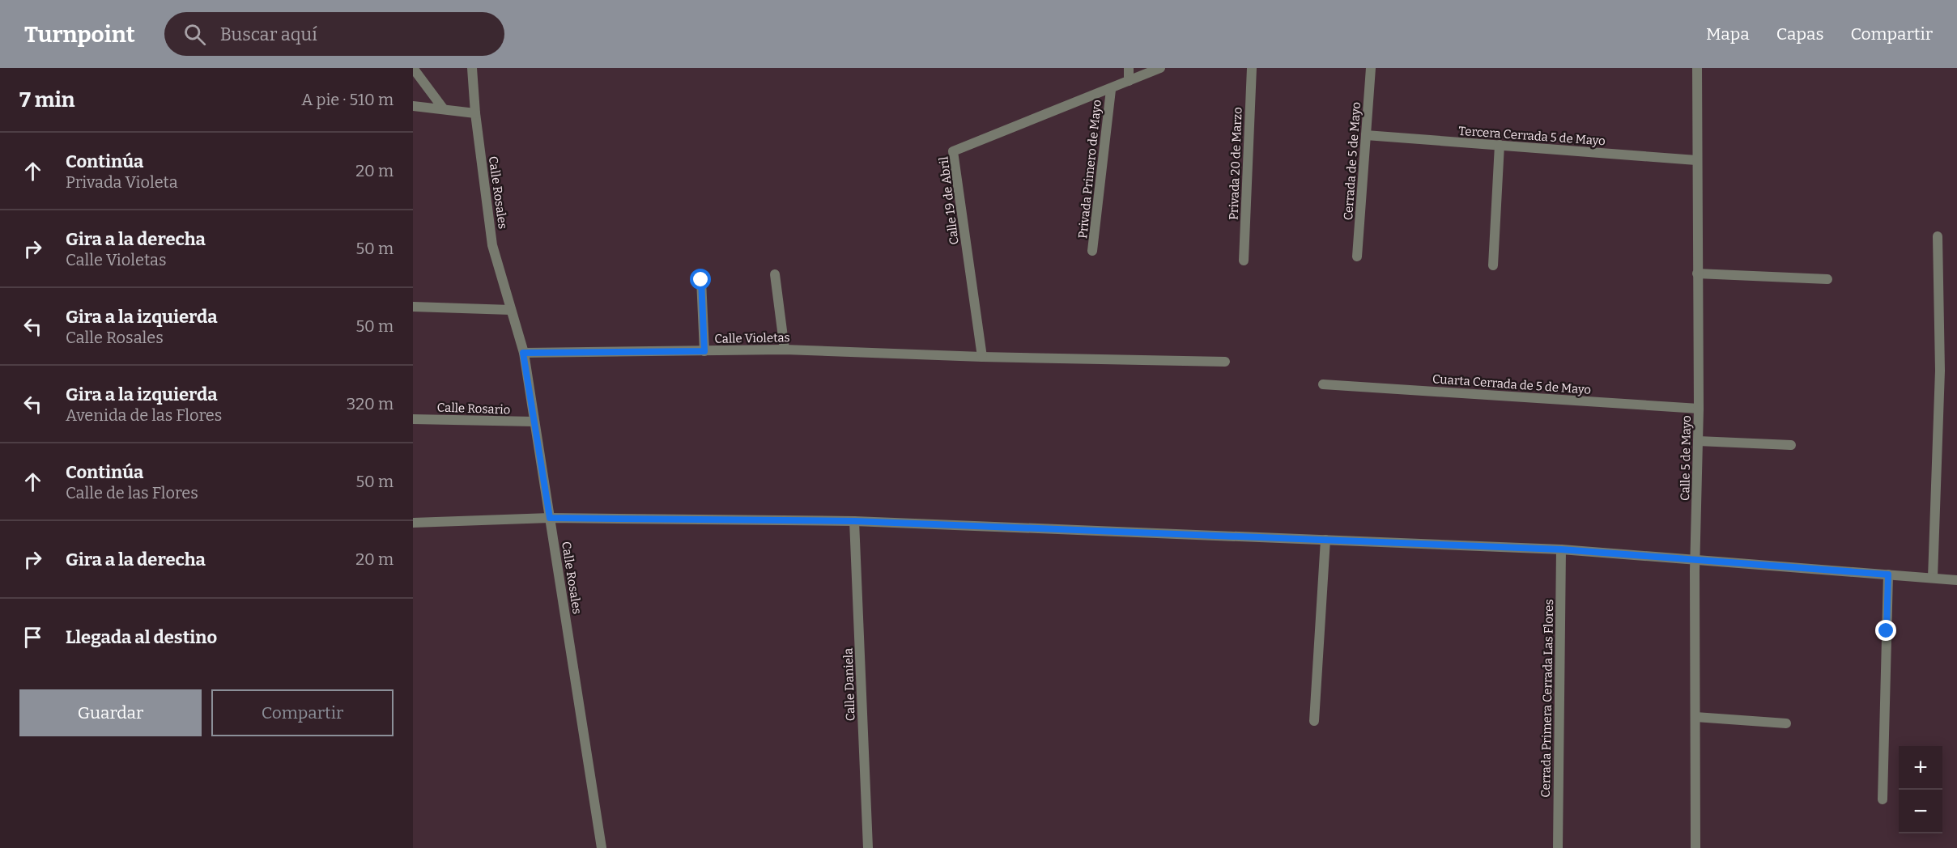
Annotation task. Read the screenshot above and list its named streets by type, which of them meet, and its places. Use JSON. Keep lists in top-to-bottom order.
{
  "streets": {
    "street": [
      "Tercera Cerrada 5 de Mayo",
      "Cerrada de 5 de Mayo",
      "Privada 20 de Marzo",
      "Privada Primero de Mayo",
      "Calle Rosales",
      "Calle 19 de Abril",
      "Calle Violetas",
      "Cuarta Cerrada de 5 de Mayo",
      "Calle Rosario",
      "Calle 5 de Mayo",
      "Calle Daniela",
      "Cerrada Primera Cerrada Las Flores"
    ]
  },
  "crossings": [
    ["Tercera Cerrada 5 de Mayo", "Cerrada de 5 de Mayo"],
    ["Tercera Cerrada 5 de Mayo", "Calle 5 de Mayo"],
    ["Privada Primero de Mayo", "Calle 19 de Abril"],
    ["Calle Rosales", "Calle Violetas"],
    ["Calle Rosales", "Calle Rosario"],
    ["Calle 19 de Abril", "Calle Violetas"],
    ["Cuarta Cerrada de 5 de Mayo", "Calle 5 de Mayo"]
  ],
  "page": {
    "header": "Turnpoint",
    "search": "Buscar aquí",
    "nav": ["Mapa", "Capas", "Compartir"],
    "heading": ["7 min", "A pie · 510 m"],
    "list": [
      ["Continúa", "Privada Violeta", "20 m"],
      ["Gira a la derecha", "Calle Violetas", "50 m"],
      ["Gira a la izquierda", "Calle Rosales", "50 m"],
      ["Gira a la izquierda", "Avenida de las Flores", "320 m"],
      ["Continúa", "Calle de las Flores", "50 m"],
      ["Gira a la derecha", "20 m"],
      "Llegada al destino"
    ],
    "buttons": ["Guardar", "Compartir"],
    "map_buttons": ["+", "−"]
  }
}
